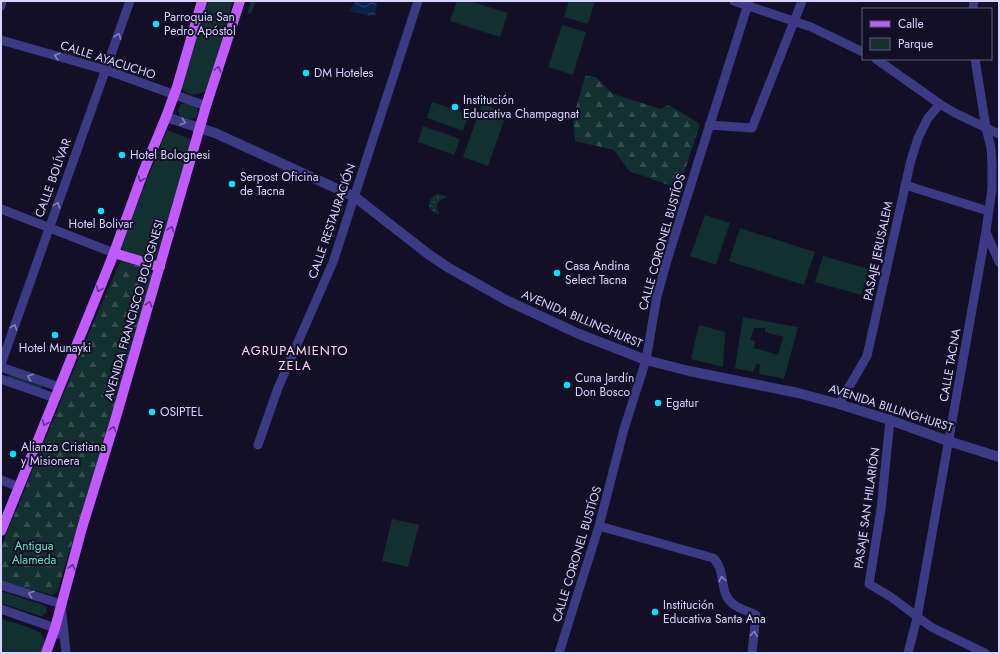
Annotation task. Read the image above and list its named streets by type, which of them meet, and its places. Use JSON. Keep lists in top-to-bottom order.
{
  "streets": {
    "main road": ["AVENIDA FRANCISCO BOLOGNESI"],
    "street": [
      "CALLE AYACUCHO",
      "CALLE BOLÍVAR",
      "CALLE RESTAURACIÓN",
      "CALLE CORONEL BUSTÍOS",
      "PASAJE JERUSALEM",
      "AVENIDA BILLINGHURST",
      "CALLE TACNA",
      "PASAJE SAN HILARIÓN"
    ]
  },
  "crossings": [
    ["CALLE AYACUCHO", "CALLE BOLÍVAR"],
    ["CALLE AYACUCHO", "AVENIDA FRANCISCO BOLOGNESI"],
    ["CALLE RESTAURACIÓN", "AVENIDA BILLINGHURST"],
    ["CALLE CORONEL BUSTÍOS", "AVENIDA BILLINGHURST"],
    ["PASAJE JERUSALEM", "AVENIDA BILLINGHURST"],
    ["AVENIDA FRANCISCO BOLOGNESI", "AVENIDA BILLINGHURST"],
    ["AVENIDA BILLINGHURST", "CALLE TACNA"],
    ["AVENIDA BILLINGHURST", "PASAJE SAN HILARIÓN"],
    ["CALLE TACNA", "PASAJE SAN HILARIÓN"]
  ],
  "one_way": ["CALLE AYACUCHO", "CALLE BOLÍVAR"],
  "districts": ["AGRUPAMIENTO ZELA"],
  "parks": ["Antigua Alameda"],
  "places": [
    "Parroquia San Pedro Apóstol",
    "DM Hoteles",
    "Institución Educativa Champagnat",
    "Hotel Bolognesi",
    "Serpost Oficina de Tacna",
    "Hotel Bolivar",
    "Casa Andina Select Tacna",
    "Hotel Munayki",
    "Cuna Jardín Don Bosco",
    "Egatur",
    "OSIPTEL",
    "Alianza Cristiana y Misionera",
    "Institución Educativa Santa Ana"
  ],
  "legend": ["Calle", "Parque"]
}
